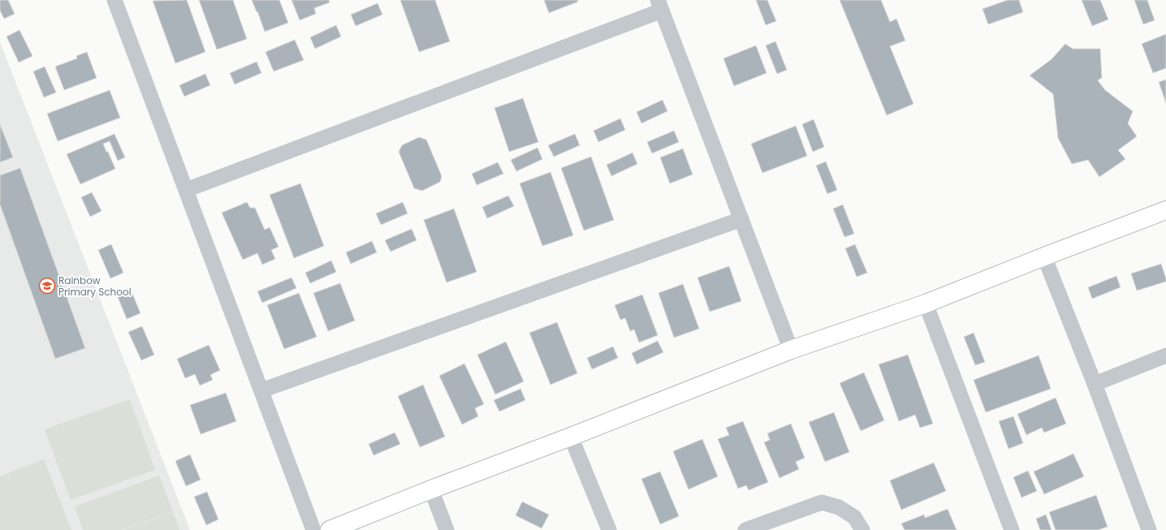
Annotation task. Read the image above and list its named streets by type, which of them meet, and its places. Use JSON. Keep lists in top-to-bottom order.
{
  "places": {
    "school or university": ["Rainbow Primary School"]
  }
}
